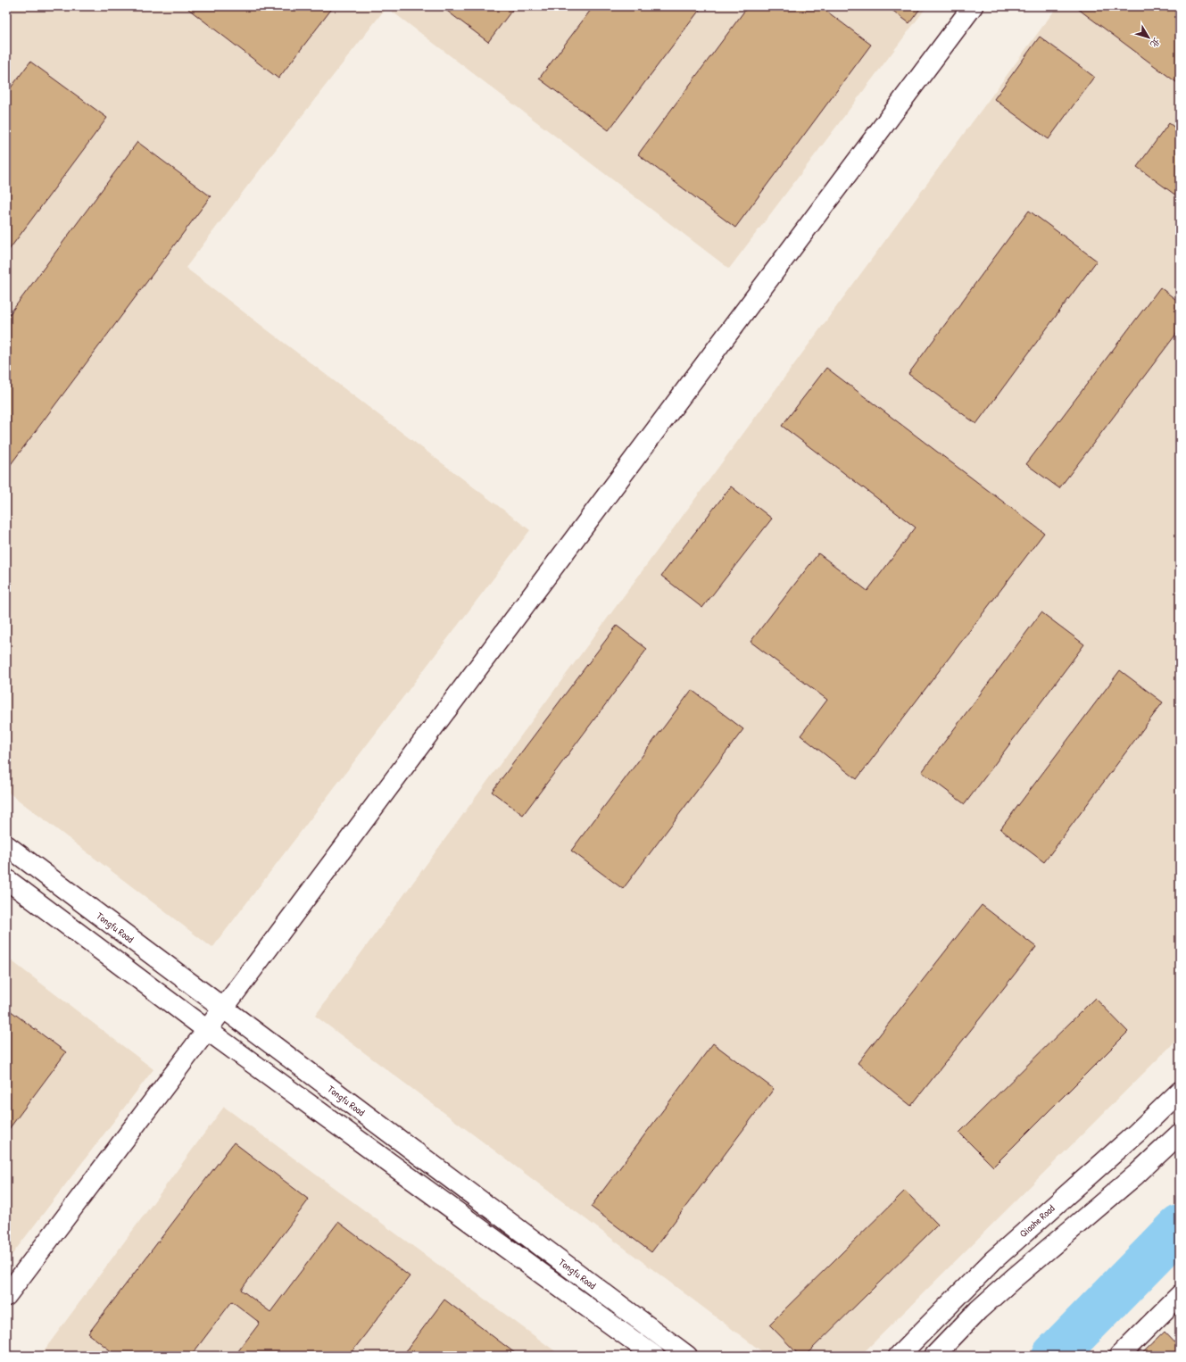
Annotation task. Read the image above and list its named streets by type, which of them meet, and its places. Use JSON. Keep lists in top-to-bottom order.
{
  "streets": {
    "street": ["Tongfu Road", "Qiaohe Road"]
  },
  "north": "bottom right"
}
